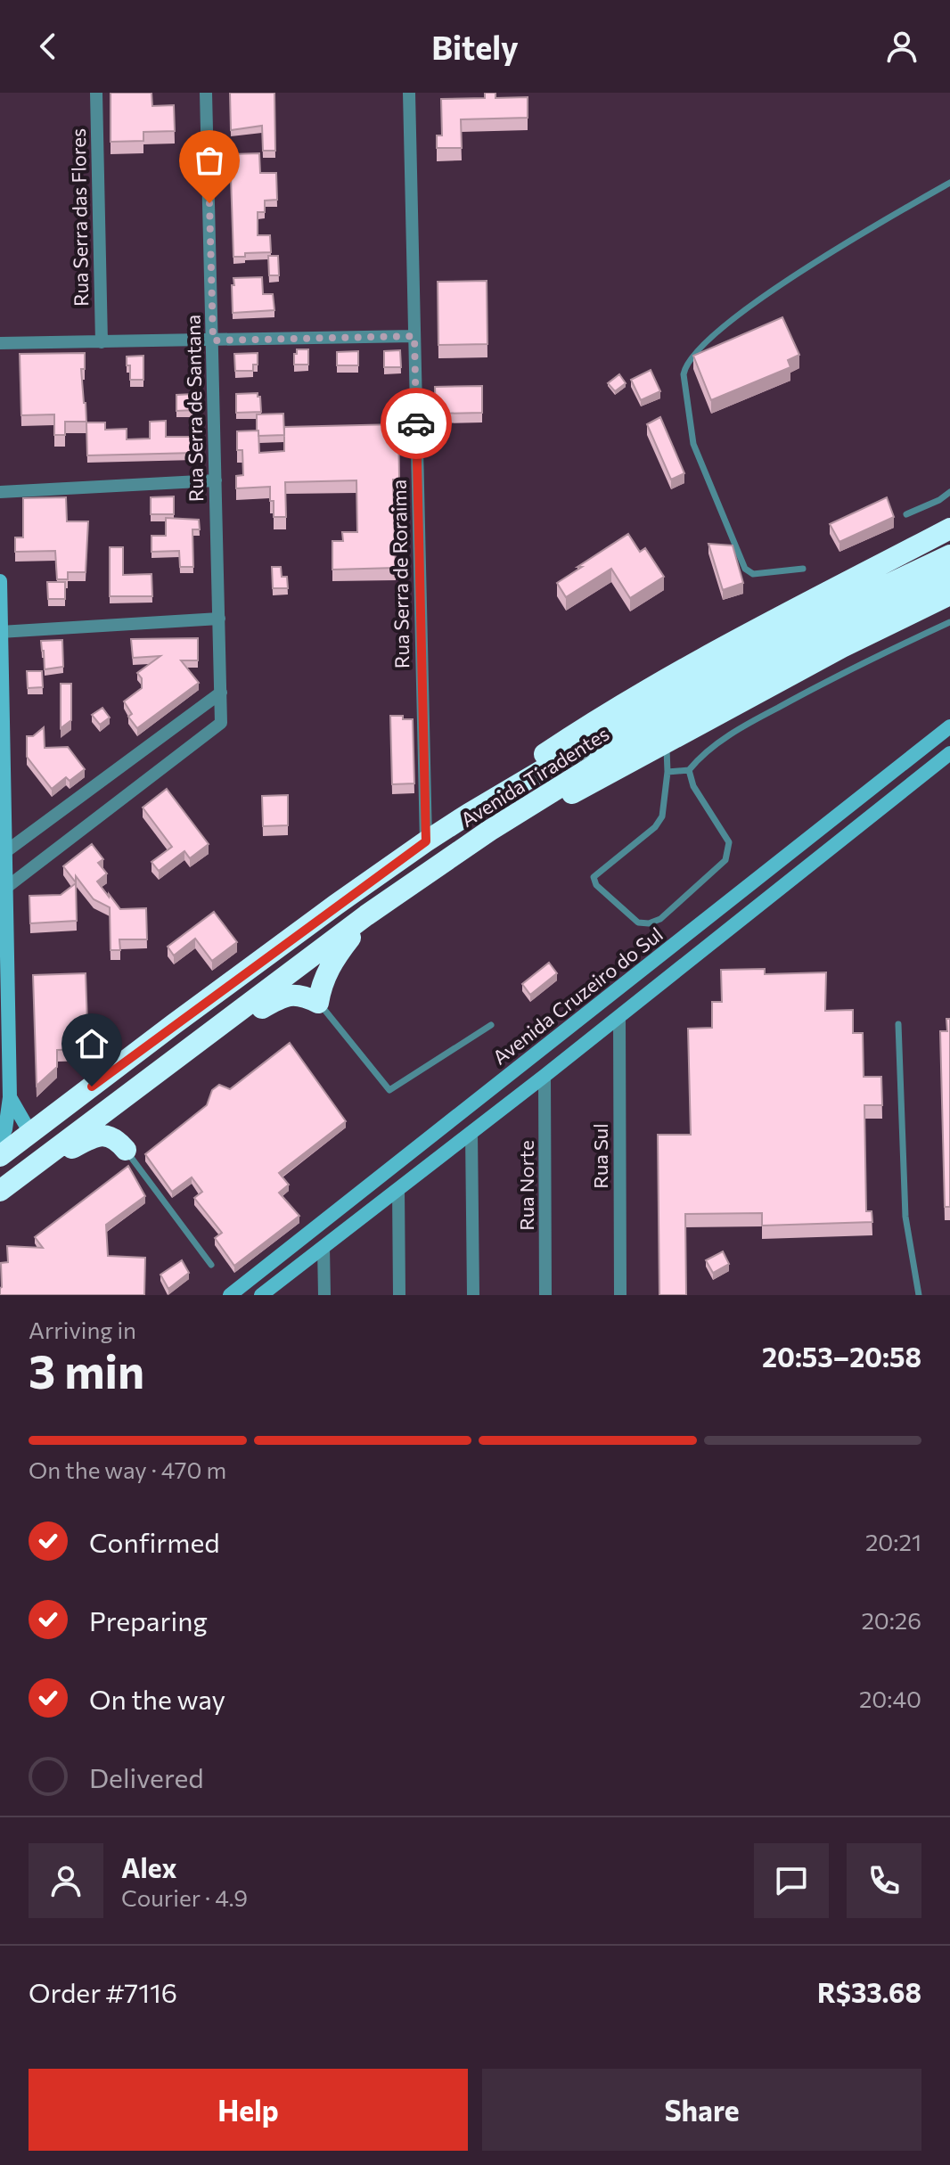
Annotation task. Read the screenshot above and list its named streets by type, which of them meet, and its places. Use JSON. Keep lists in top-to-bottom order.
{
  "streets": {
    "highway": ["Avenida Tiradentes"],
    "street": [
      "Rua Serra das Flores",
      "Rua Serra de Santana",
      "Rua Serra de Roraima",
      "Avenida Cruzeiro do Sul",
      "Rua Sul",
      "Rua Norte"
    ]
  },
  "crossings": [
    ["Rua Serra de Roraima", "Avenida Tiradentes"]
  ],
  "page": {
    "header": "Bitely",
    "heading": ["3 min", "Arriving in", "20:53–20:58"],
    "panel": [
      "Alex",
      "Courier · 4.9",
      "Order #7116",
      "R$33.68"
    ],
    "bar": "On the way · 470 m",
    "list": [
      ["Confirmed", "20:21"],
      ["Preparing", "20:26"],
      ["On the way", "20:40"],
      "Delivered"
    ],
    "buttons": ["Help", "Share"]
  }
}
